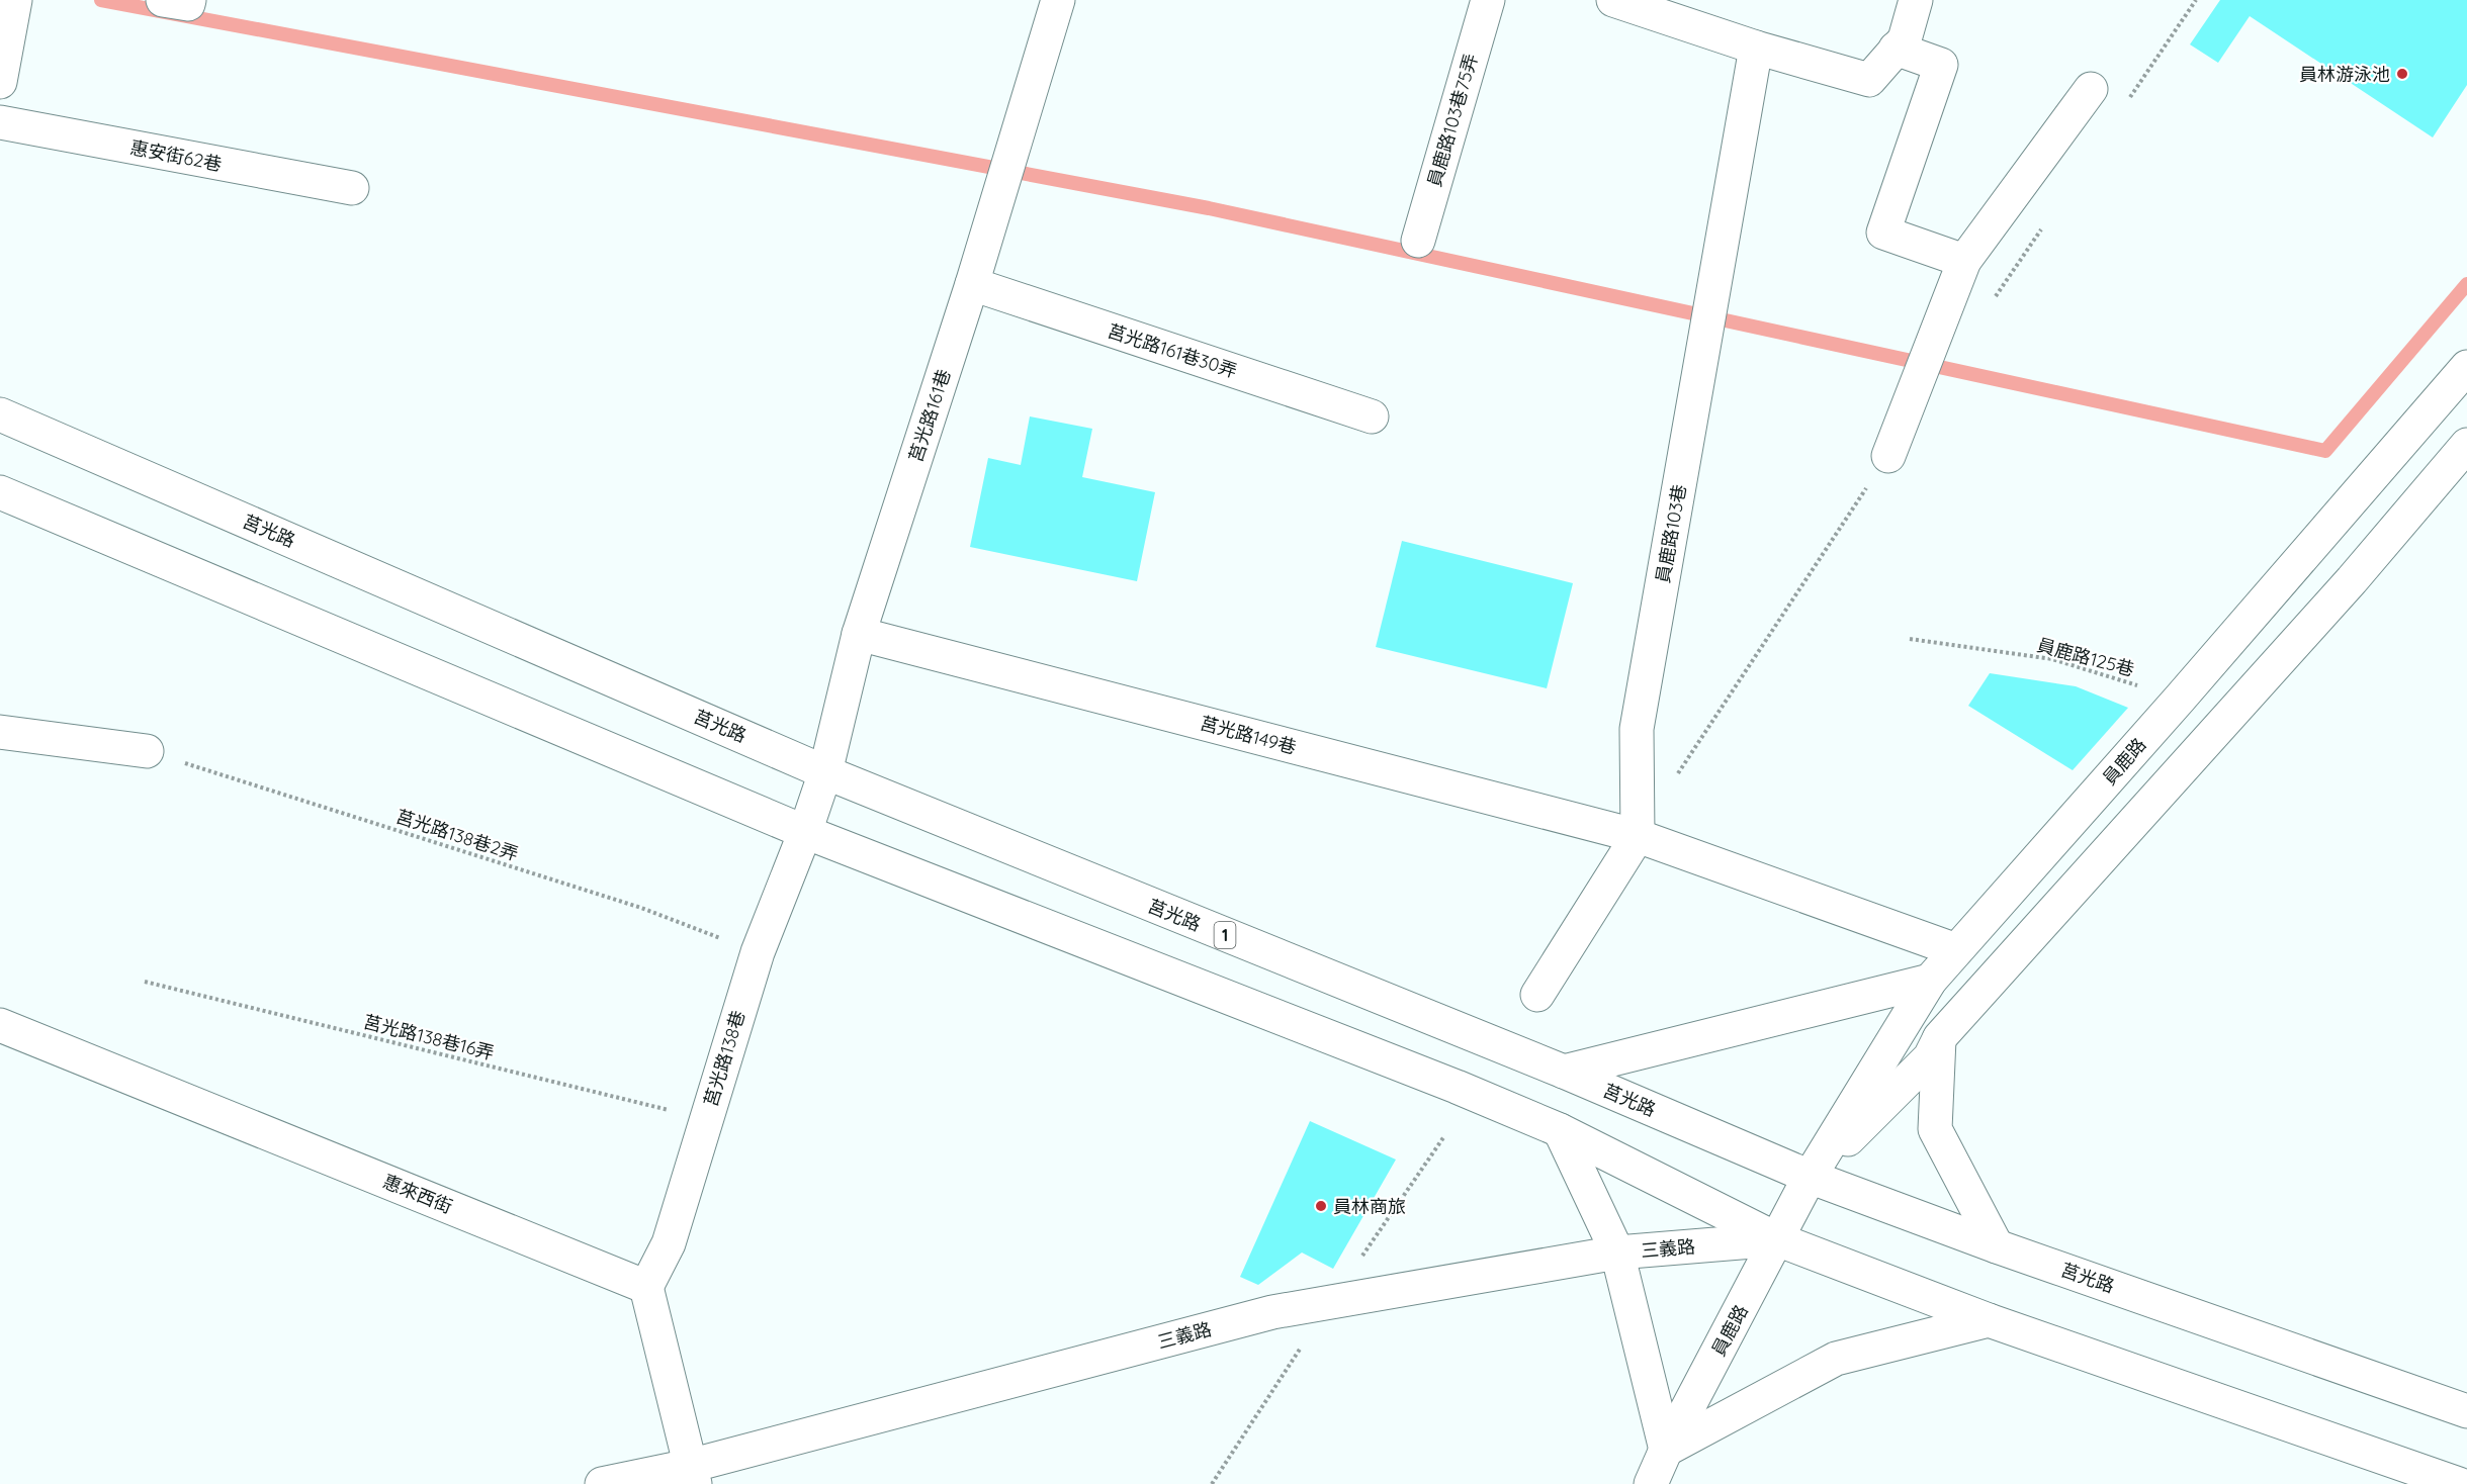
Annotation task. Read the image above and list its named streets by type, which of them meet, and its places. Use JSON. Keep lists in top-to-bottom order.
{
  "streets": {
    "main road": [
      "員鹿路103巷75弄",
      "惠安街62巷",
      "莒光路161巷30弄",
      "莒光路161巷",
      "莒光路",
      "員鹿路103巷",
      "莒光路149巷",
      "員鹿路",
      "1",
      "莒光路138巷",
      "惠來西街",
      "三義路"
    ],
    "path": ["員鹿路125巷", "莒光路138巷2弄", "莒光路138巷16弄"]
  },
  "crossings": [
    ["莒光路161巷30弄", "莒光路161巷"],
    ["莒光路161巷", "莒光路"],
    ["莒光路161巷", "莒光路149巷"],
    ["莒光路161巷", "莒光路138巷"],
    ["莒光路", "員鹿路"],
    ["員鹿路103巷", "莒光路149巷"],
    ["員鹿路125巷", "員鹿路"],
    ["員鹿路", "三義路"],
    ["莒光路138巷2弄", "莒光路138巷"],
    ["莒光路138巷16弄", "莒光路138巷"],
    ["莒光路138巷", "惠來西街"]
  ],
  "places": ["員林游泳池", "員林商旅"]
}
